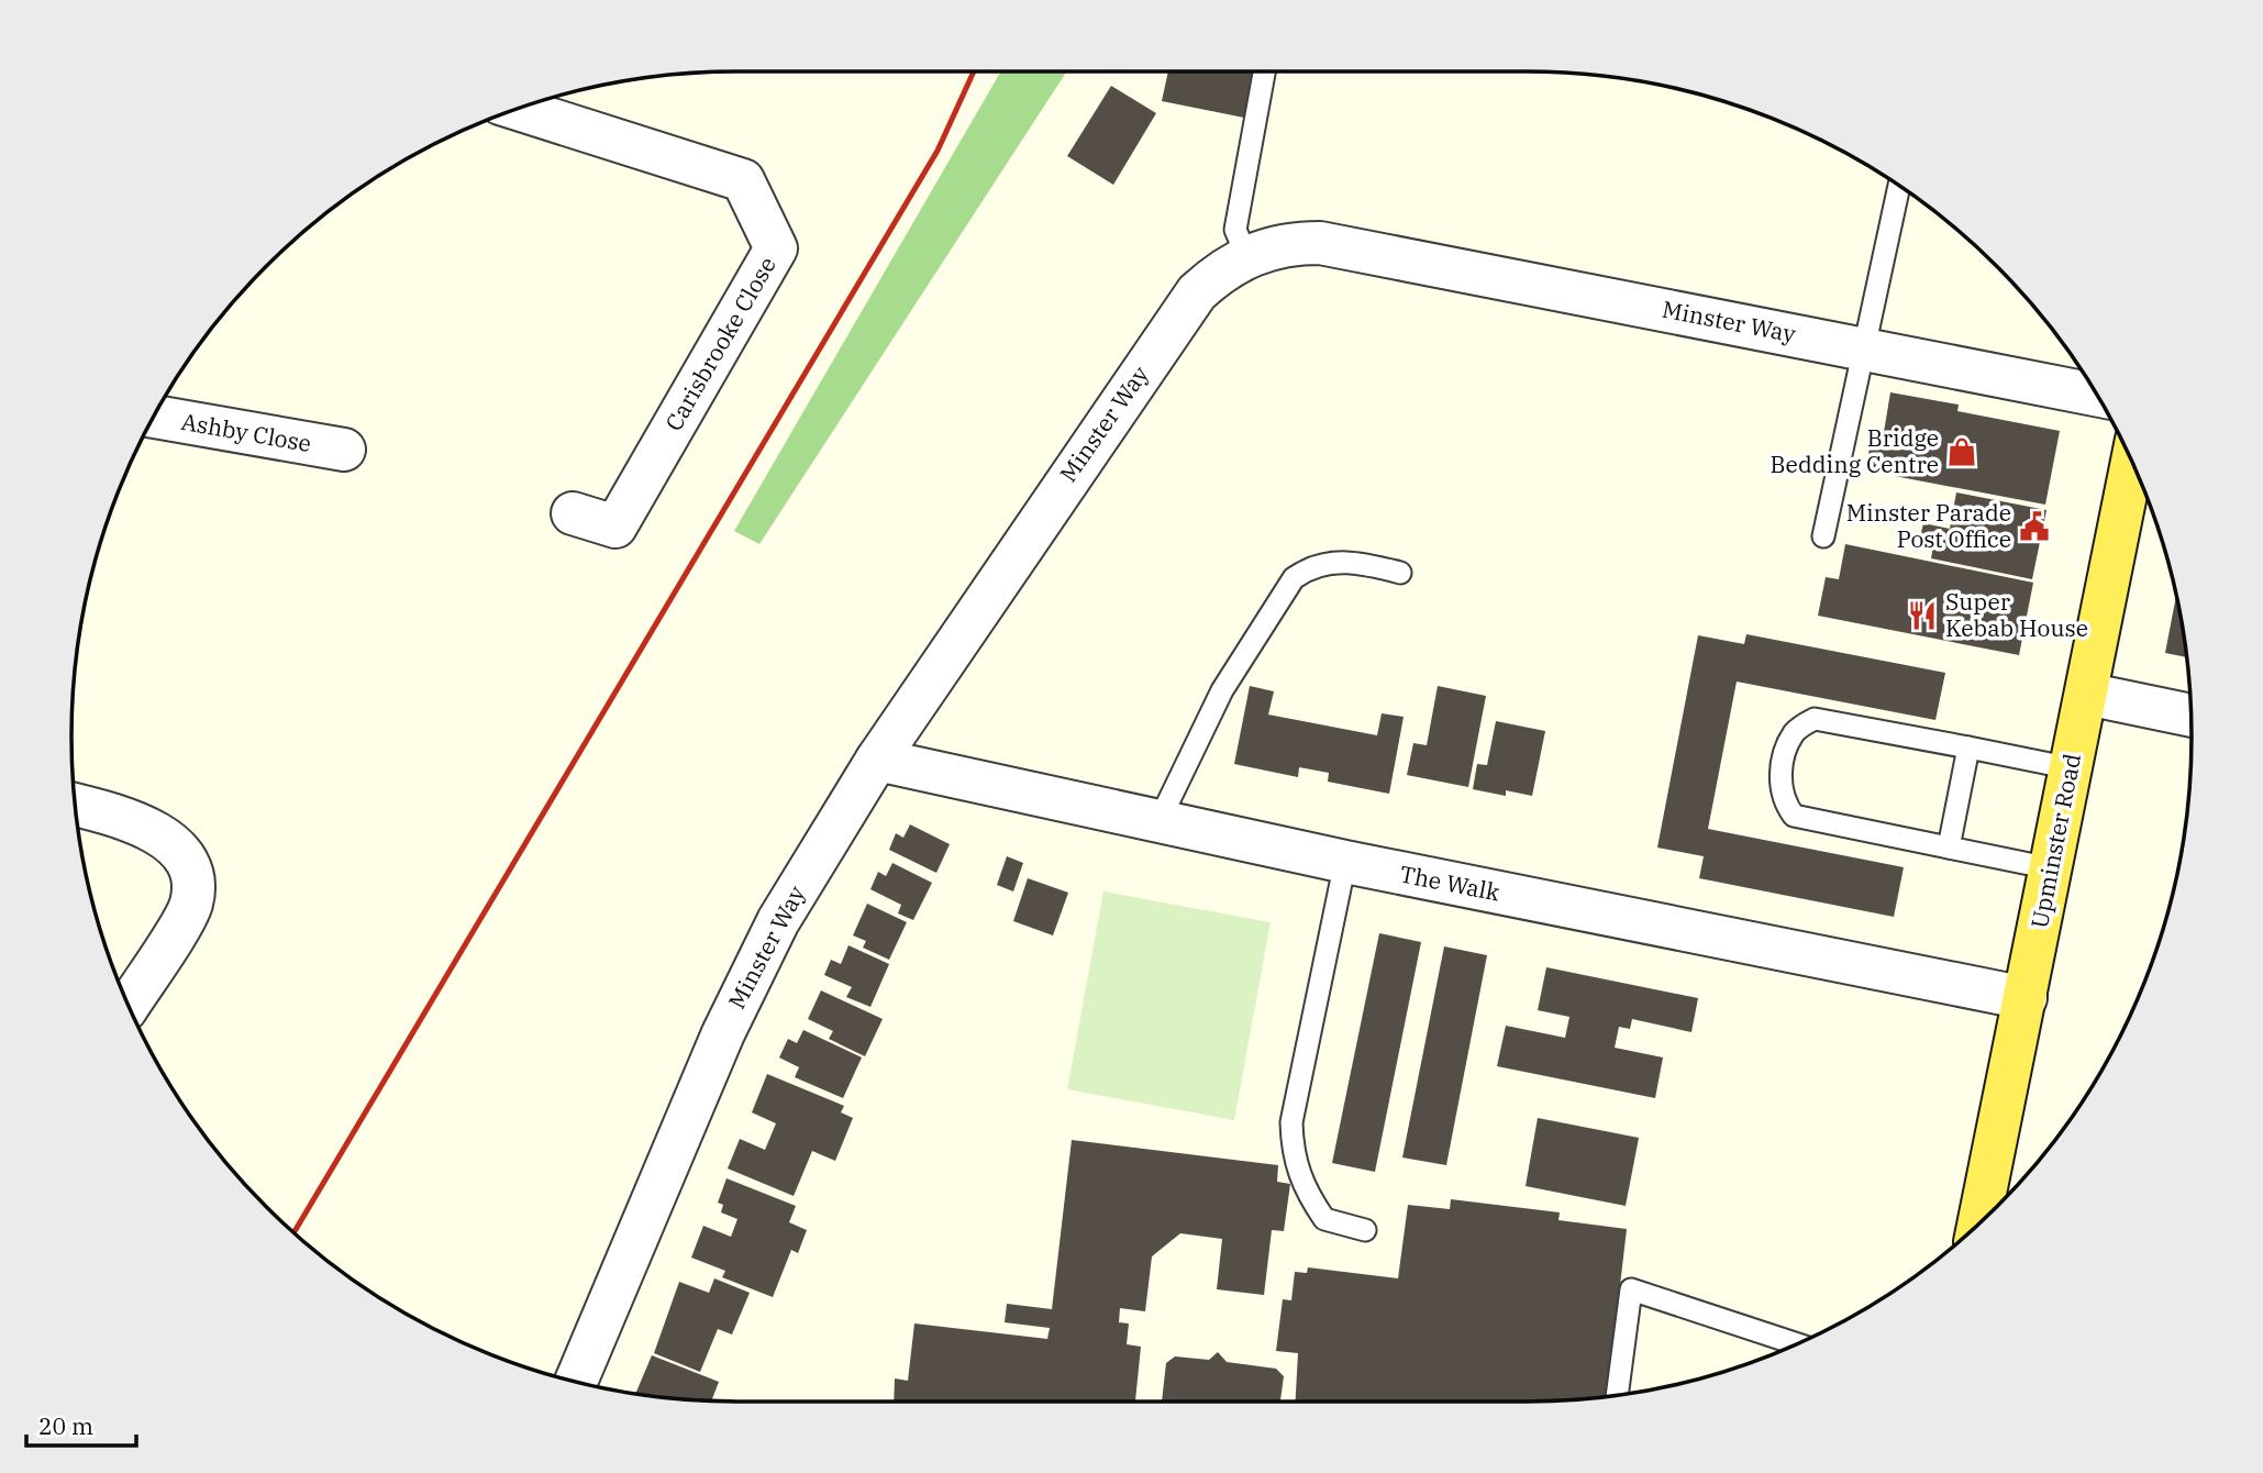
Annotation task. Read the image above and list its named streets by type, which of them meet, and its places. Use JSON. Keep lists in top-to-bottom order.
{
  "streets": {
    "main road": ["Upminster Road"],
    "street": [
      "Minster Way",
      "Carisbrooke Close",
      "Ashby Close",
      "The Walk"
    ]
  },
  "crossings": [
    ["Minster Way", "The Walk"],
    ["Upminster Road", "The Walk"]
  ],
  "places": {
    "shop": ["Bridge Bedding Centre"],
    "public building": ["Minster Parade Post Office"],
    "restaurant": ["Super Kebab House"]
  },
  "scale_bar": "20 m"
}
